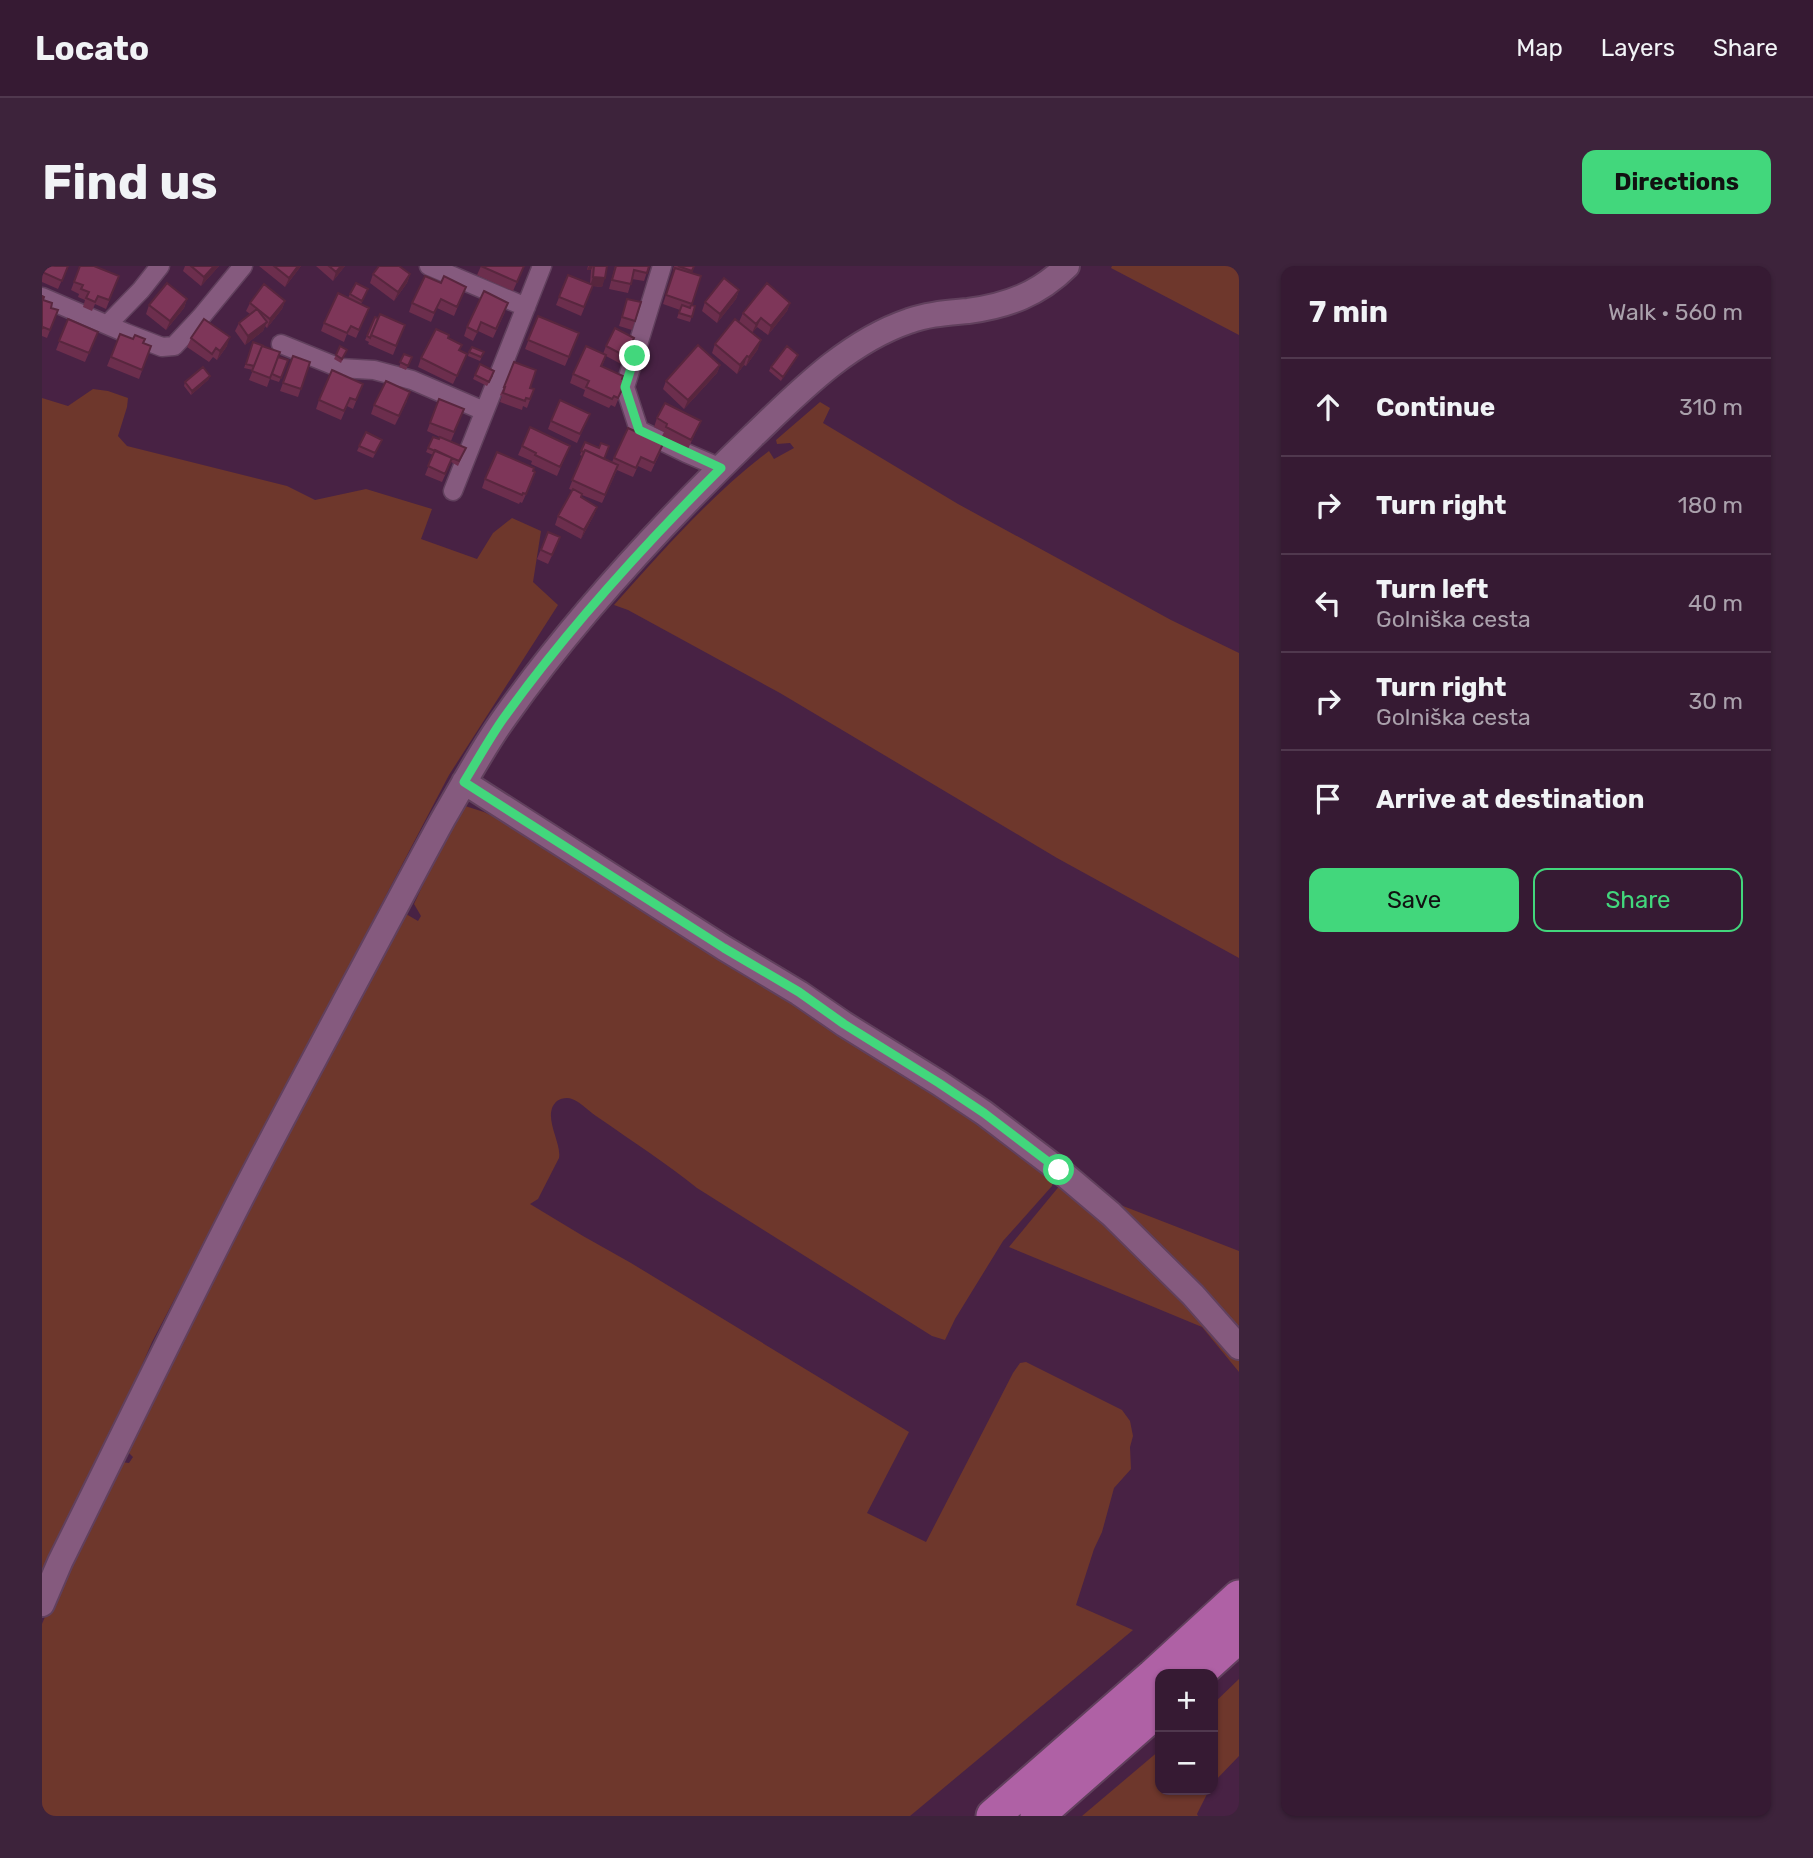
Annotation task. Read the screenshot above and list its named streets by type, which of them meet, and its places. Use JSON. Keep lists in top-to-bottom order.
{
  "page": {
    "header": "Locato",
    "nav": ["Map", "Layers", "Share"],
    "buttons": [
      "Directions",
      ["Save", "Share"]
    ],
    "title": "Find us",
    "heading": ["7 min", "Walk · 560 m"],
    "list": [
      ["Continue", "310 m"],
      ["Turn right", "180 m"],
      ["Turn left", "Golniška cesta", "40 m"],
      ["Turn right", "Golniška cesta", "30 m"],
      "Arrive at destination"
    ],
    "map_buttons": ["+", "−"]
  }
}
